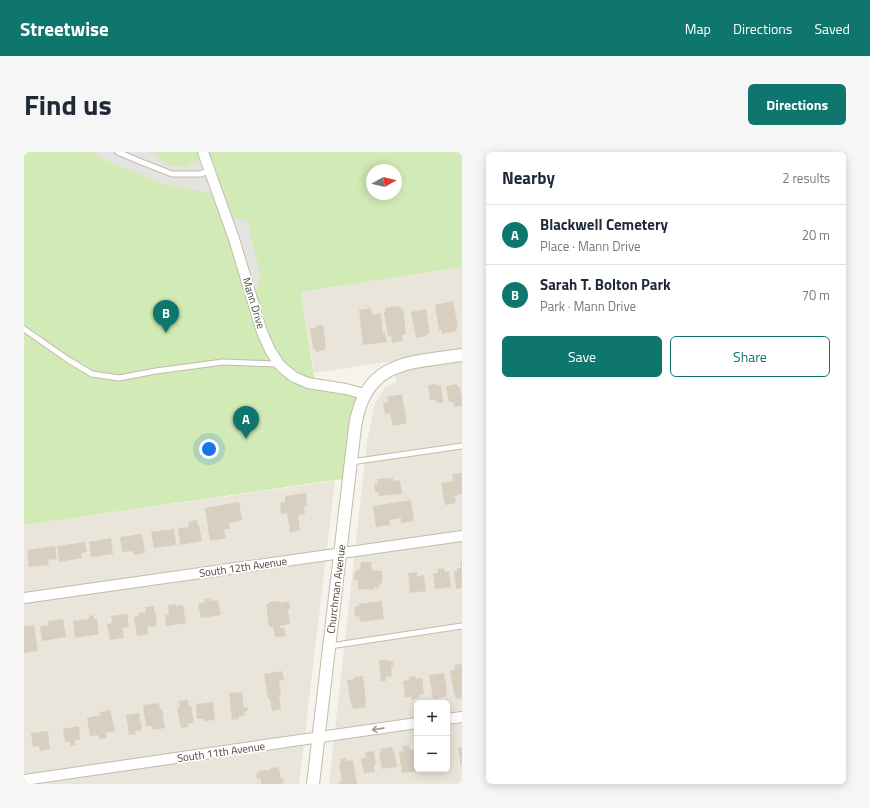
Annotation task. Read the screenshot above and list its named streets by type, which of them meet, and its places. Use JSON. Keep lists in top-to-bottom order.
{
  "streets": {
    "street": [
      "Mann Drive",
      "South 12th Avenue",
      "Churchman Avenue",
      "South 11th Avenue"
    ]
  },
  "crossings": [
    ["Mann Drive", "Churchman Avenue"],
    ["South 12th Avenue", "Churchman Avenue"],
    ["Churchman Avenue", "South 11th Avenue"]
  ],
  "north": "right",
  "page": {
    "header": "Streetwise",
    "nav": ["Map", "Directions", "Saved"],
    "title": "Find us",
    "buttons": [
      "Directions",
      ["Save", "Share"]
    ],
    "heading": ["Nearby", "2 results"],
    "list": [
      {
        "mark": "A",
        "name": "Blackwell Cemetery",
        "note": "Place · Mann Drive",
        "value": "20 m"
      },
      {
        "mark": "B",
        "name": "Sarah T. Bolton Park",
        "note": "Park · Mann Drive",
        "value": "70 m"
      }
    ],
    "pins": ["B", "A"],
    "map_buttons": ["+", "−"]
  }
}
